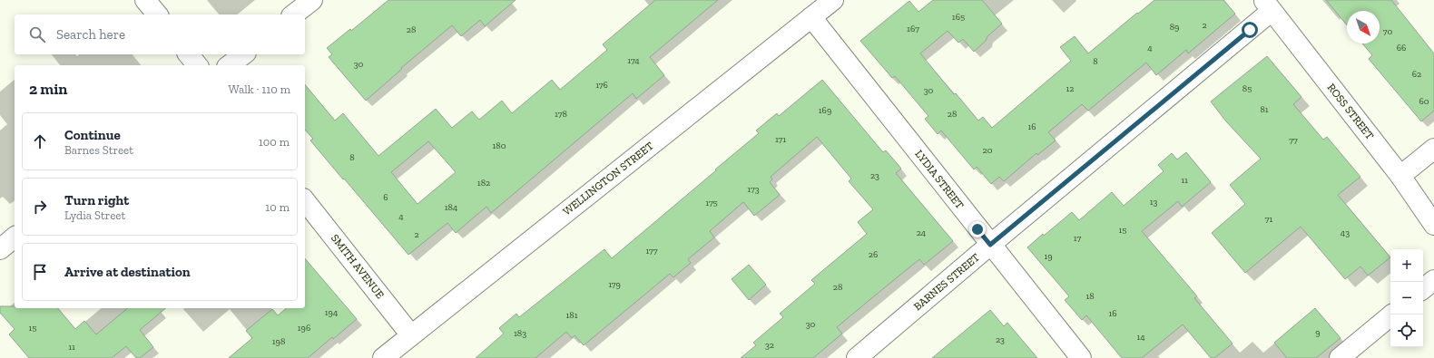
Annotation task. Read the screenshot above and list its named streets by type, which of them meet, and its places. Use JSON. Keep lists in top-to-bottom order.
{
  "streets": {
    "street": [
      "ROSS STREET",
      "WELLINGTON STREET",
      "LYDIA STREET",
      "SMITH AVENUE",
      "BARNES STREET"
    ]
  },
  "crossings": [
    ["ROSS STREET", "BARNES STREET"],
    ["WELLINGTON STREET", "LYDIA STREET"],
    ["WELLINGTON STREET", "SMITH AVENUE"],
    ["LYDIA STREET", "BARNES STREET"]
  ],
  "house_numbers": [
    "165",
    "2",
    "89",
    "167",
    "28",
    "70",
    "4",
    "66",
    "174",
    "8",
    "30",
    "62",
    "176",
    "12",
    "85",
    "30",
    "60",
    "81",
    "169",
    "178",
    "28",
    "16",
    "171",
    "77",
    "180",
    "20",
    "8",
    "23",
    "11",
    "182",
    "173",
    "6",
    "13",
    "175",
    "184",
    "4",
    "71",
    "15",
    "24",
    "43",
    "2",
    "17",
    "177",
    "26",
    "19",
    "179",
    "28",
    "18",
    "194",
    "16",
    "181",
    "30",
    "15",
    "196",
    "9",
    "183",
    "14",
    "23",
    "198",
    "32",
    "11"
  ],
  "north": "bottom right",
  "page": {
    "search": "Search here",
    "heading": ["2 min", "Walk · 110 m"],
    "list": [
      ["Continue", "Barnes Street", "100 m"],
      ["Turn right", "Lydia Street", "10 m"],
      "Arrive at destination"
    ],
    "map_buttons": ["+", "−"]
  }
}
